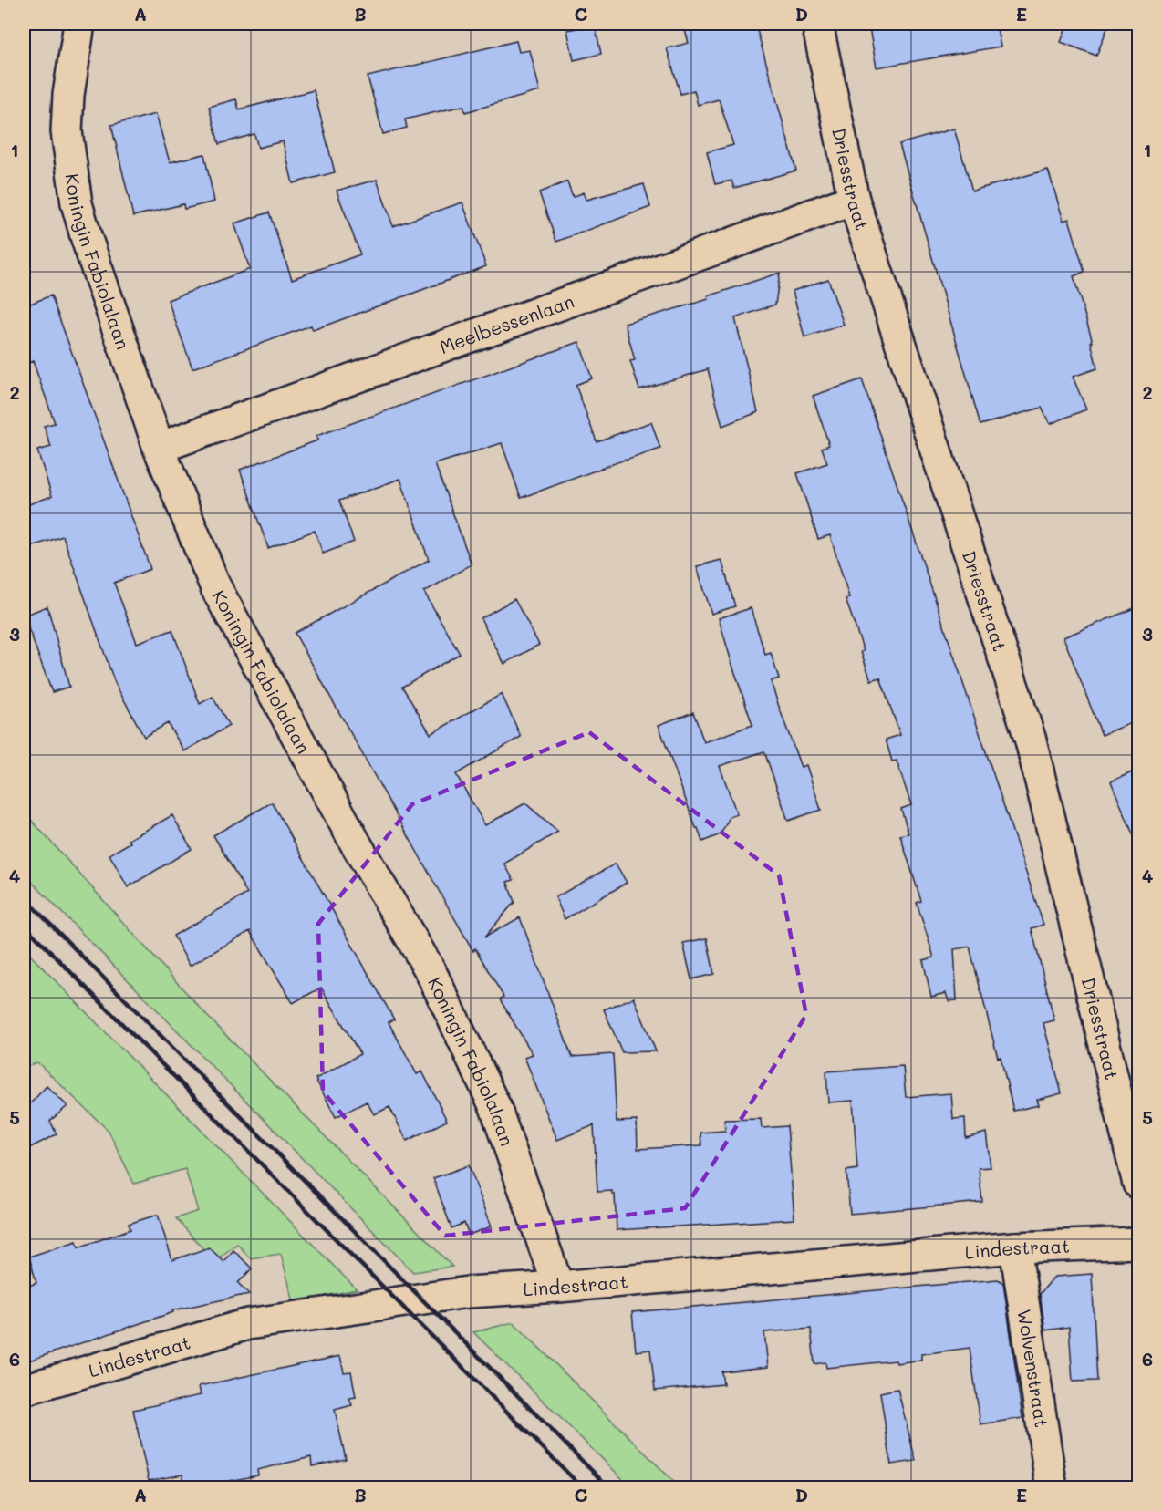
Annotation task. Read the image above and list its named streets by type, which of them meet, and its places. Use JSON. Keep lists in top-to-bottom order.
{
  "streets": {
    "street": [
      "Driesstraat",
      "Koningin Fabiolalaan",
      "Meelbessenlaan",
      "Lindestraat",
      "Wolvenstraat"
    ]
  },
  "crossings": [
    ["Driesstraat", "Meelbessenlaan"],
    ["Koningin Fabiolalaan", "Meelbessenlaan"],
    ["Koningin Fabiolalaan", "Lindestraat"],
    ["Lindestraat", "Wolvenstraat"]
  ],
  "grid": {
    "columns": [
      "A",
      "B",
      "C",
      "D",
      "E"
    ],
    "rows": [
      "1",
      "2",
      "3",
      "4",
      "5",
      "6"
    ]
  }
}
